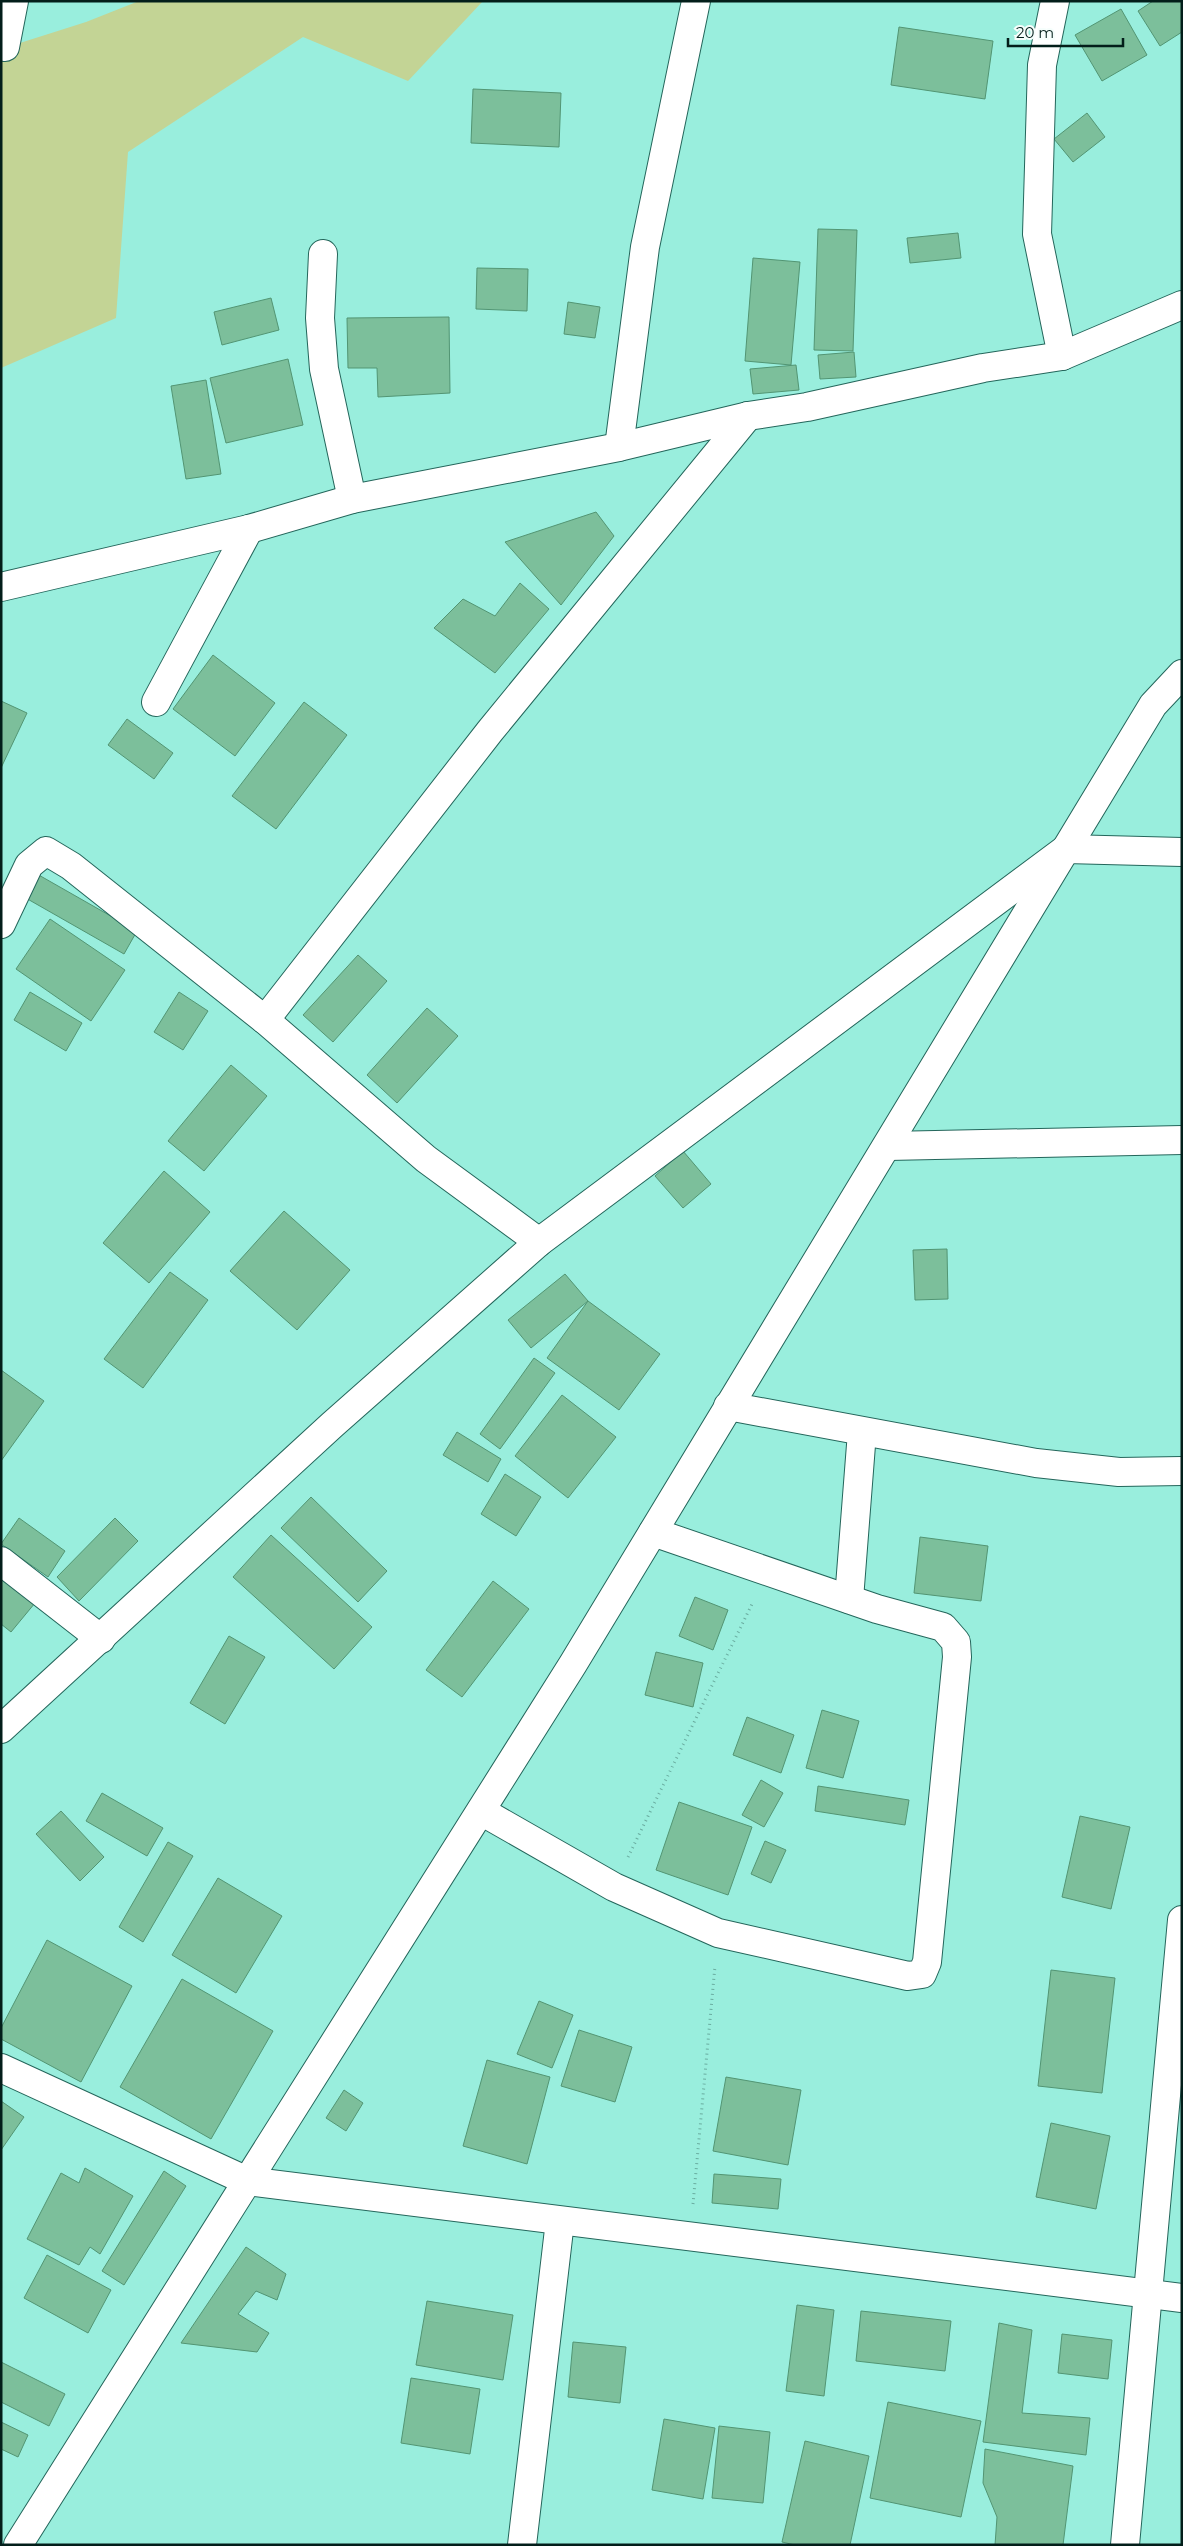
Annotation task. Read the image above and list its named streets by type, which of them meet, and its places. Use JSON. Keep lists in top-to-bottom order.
{
  "scale_bar": "20 m"
}
